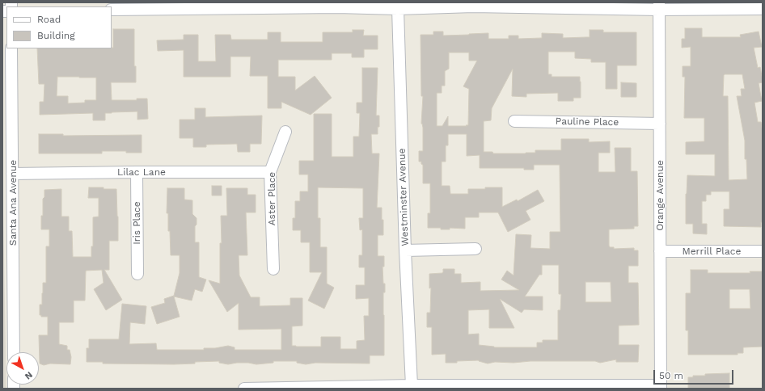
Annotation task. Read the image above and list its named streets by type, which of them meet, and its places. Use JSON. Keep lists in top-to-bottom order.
{
  "streets": {
    "street": [
      "Pauline Place",
      "Lilac Lane",
      "Orange Avenue",
      "Westminster Avenue",
      "Aster Place",
      "Santa Ana Avenue",
      "Iris Place",
      "Merrill Place"
    ]
  },
  "crossings": [
    ["Pauline Place", "Orange Avenue"],
    ["Lilac Lane", "Aster Place"],
    ["Lilac Lane", "Santa Ana Avenue"],
    ["Lilac Lane", "Iris Place"],
    ["Orange Avenue", "Merrill Place"]
  ],
  "legend": ["Road", "Building"],
  "scale_bar": "50 m",
  "north": "bottom right"
}
